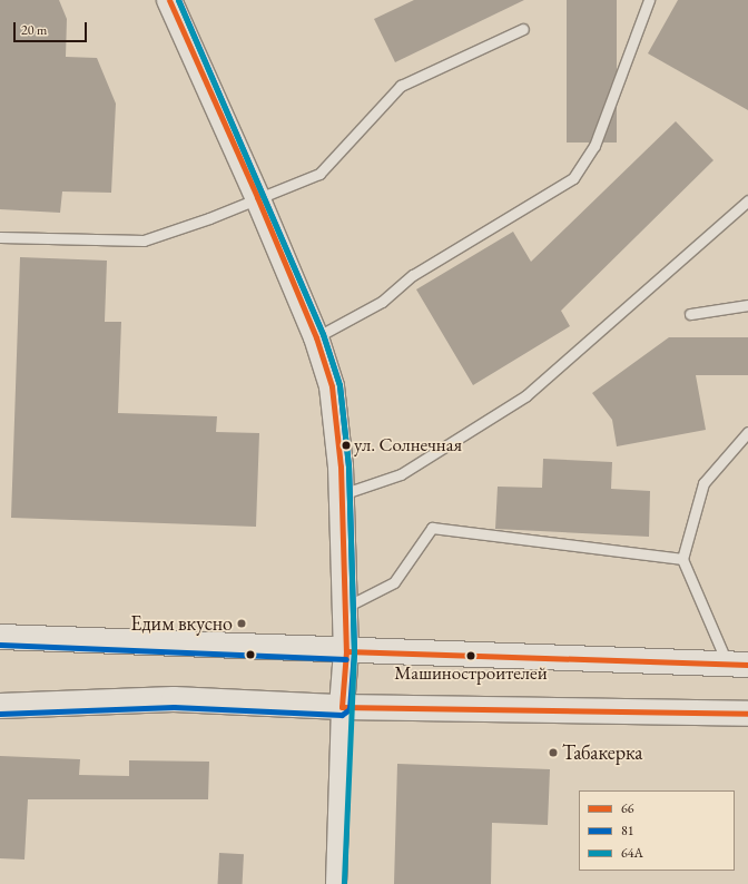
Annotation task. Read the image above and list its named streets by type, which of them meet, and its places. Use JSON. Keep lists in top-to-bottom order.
{
  "places": [
    "ул. Солнечная",
    "Едим вкусно",
    "Машиностроителей",
    "Табакерка"
  ],
  "lines": ["transit line 66", "transit line 81", "transit line 64А"],
  "legend": ["66", "81", "64А"],
  "scale_bar": "20 m"
}
